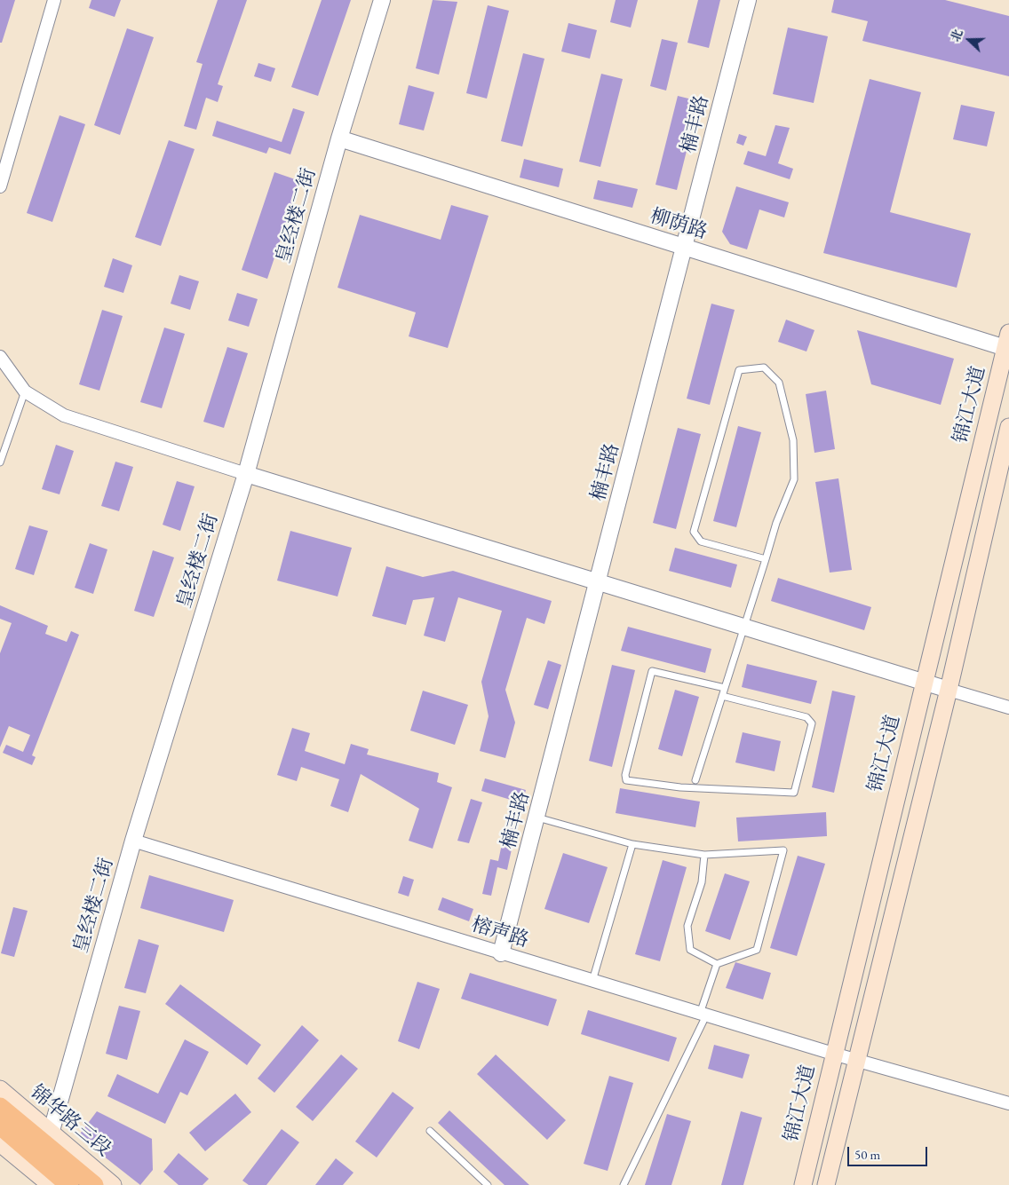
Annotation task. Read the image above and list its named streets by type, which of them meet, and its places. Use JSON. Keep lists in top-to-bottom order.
{
  "streets": {
    "main road": ["锦江大道", "锦华路三段"],
    "street": [
      "楠丰路",
      "皇经楼二街",
      "柳荫路",
      "榕声路"
    ]
  },
  "crossings": [
    ["楠丰路", "柳荫路"],
    ["楠丰路", "榕声路"],
    ["皇经楼二街", "柳荫路"],
    ["皇经楼二街", "榕声路"],
    ["皇经楼二街", "锦华路三段"],
    ["柳荫路", "锦江大道"],
    ["锦江大道", "榕声路"]
  ],
  "scale_bar": "50 m",
  "north": "left"
}
